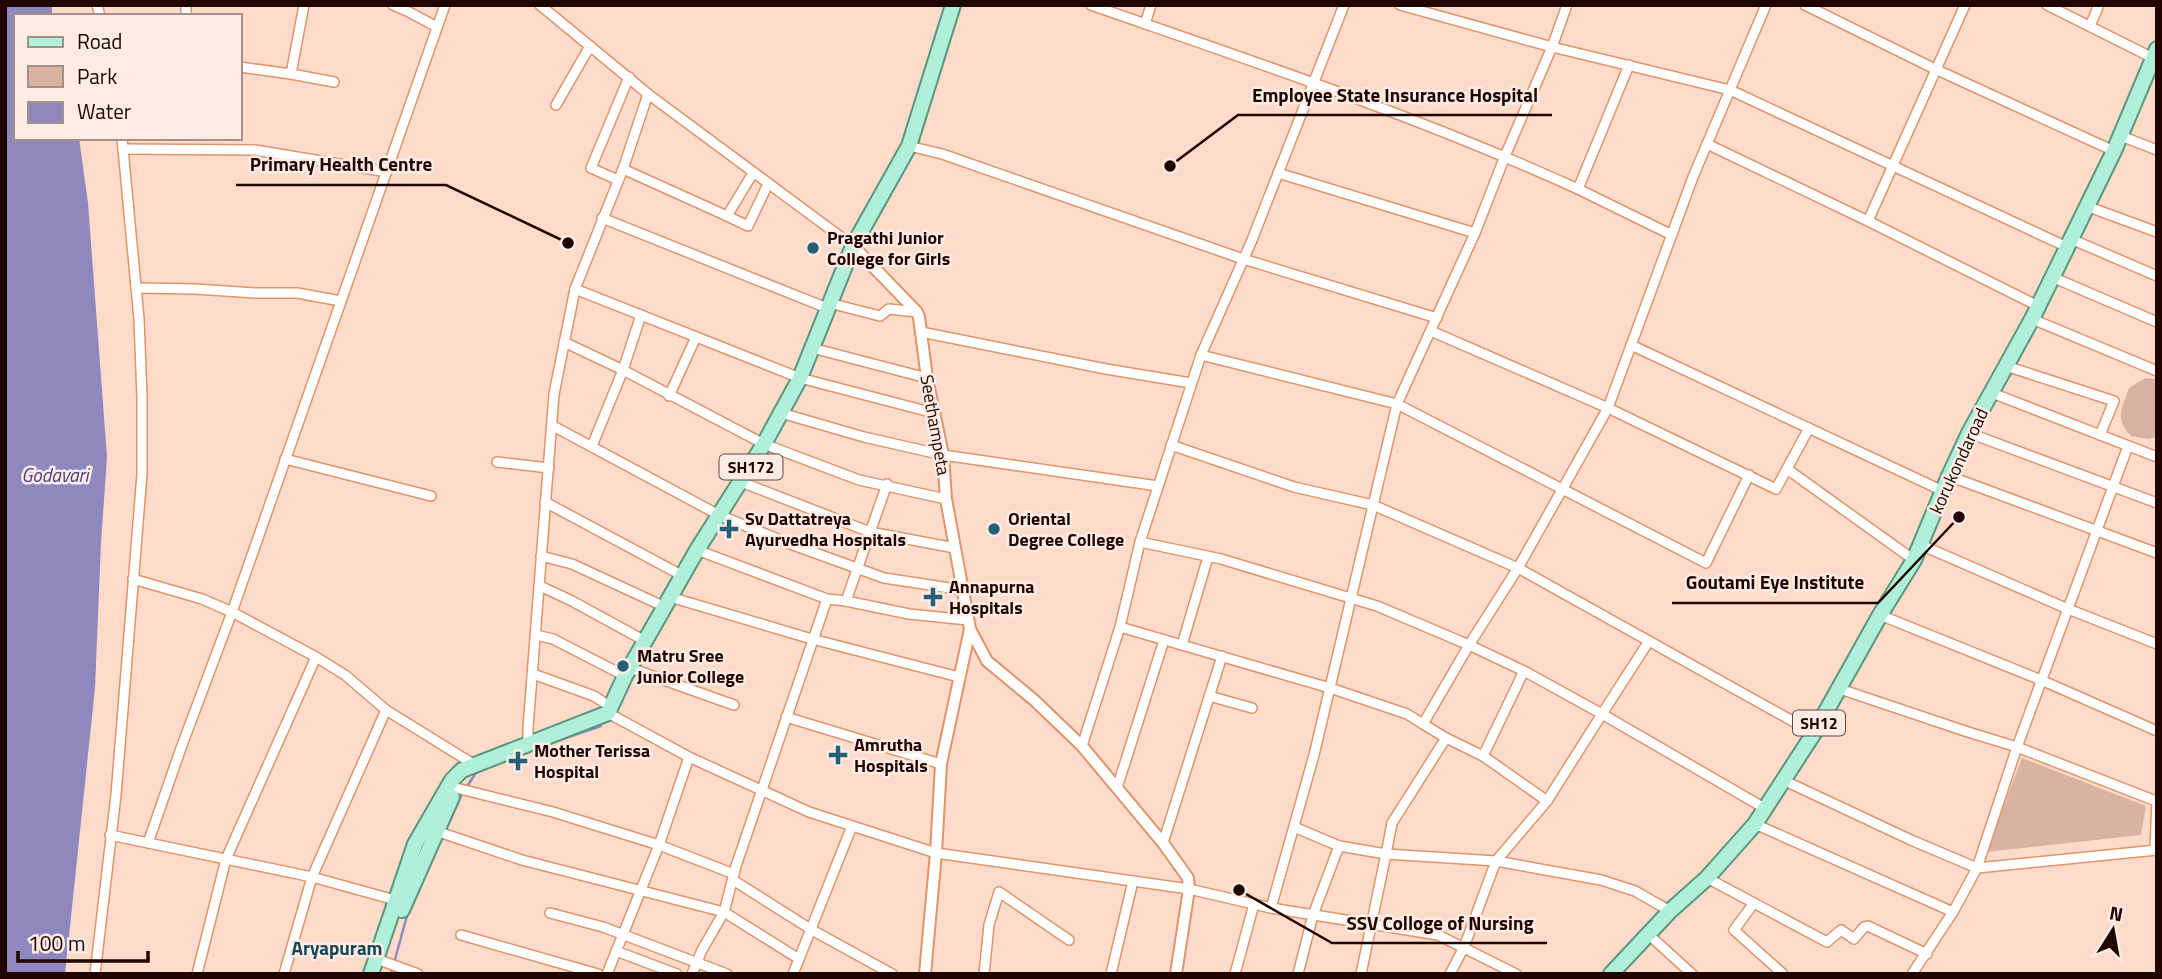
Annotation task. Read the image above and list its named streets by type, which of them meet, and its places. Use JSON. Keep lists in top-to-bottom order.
{
  "streets": {
    "main road": ["korukondaroad", "SH172", "SH12"],
    "street": ["Seethampeta"]
  },
  "districts": ["Aryapuram"],
  "water": ["Godavari"],
  "places": {
    "other": [
      "Employee State Insurance Hospital",
      "Primary Health Centre",
      "Pragathi Junior College for Girls",
      "Goutami Eye Institute",
      "Oriental Degree College",
      "Matru Sree Junior College",
      "SSV Colloge of Nursing"
    ],
    "health": [
      "Sv Dattatreya Ayurvedha Hospitals",
      "Annapurna Hospitals",
      "Amrutha Hospitals",
      "Mother Terissa Hospital"
    ]
  },
  "legend": ["Road", "Park", "Water"],
  "scale_bar": "100 m",
  "north": "top"
}
